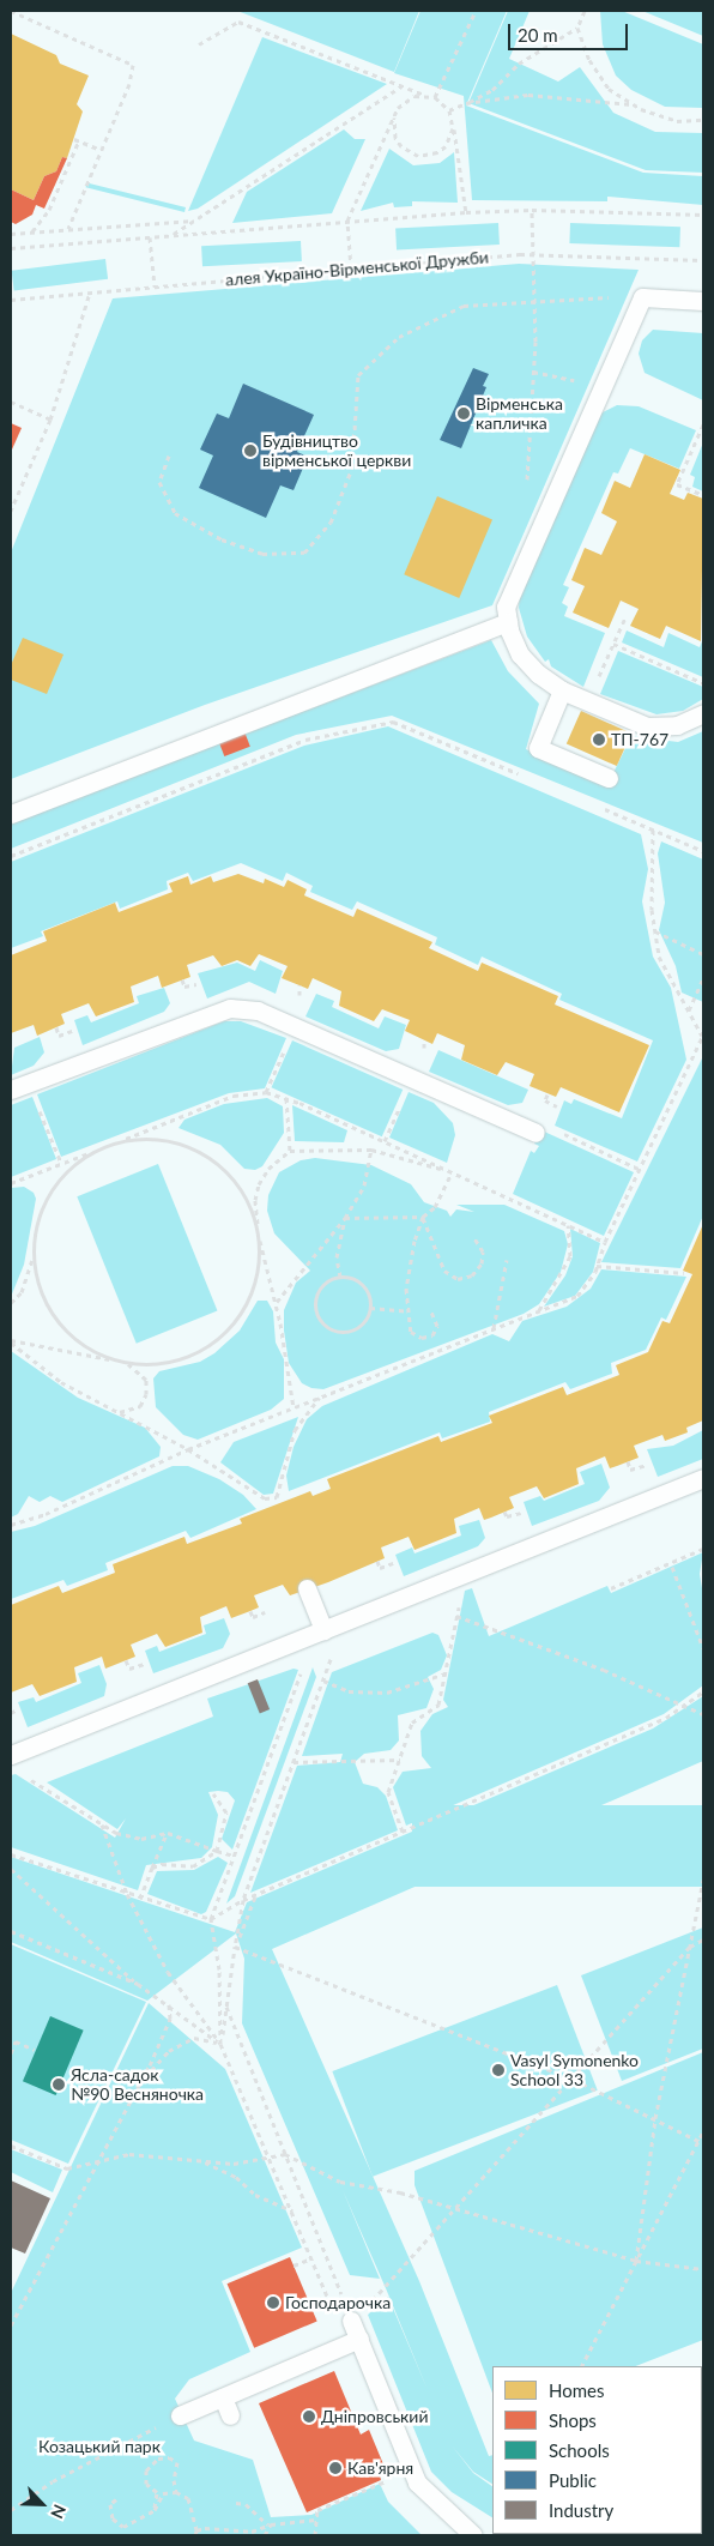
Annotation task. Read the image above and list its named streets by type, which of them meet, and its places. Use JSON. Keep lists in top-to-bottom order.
{
  "streets": {
    "path": ["алея Україно-Вірменської Дружби"]
  },
  "parks": ["Козацький парк"],
  "places": [
    "Вірменська капличка",
    "Будівництво вірменської церкви",
    "ТП-767",
    "Vasyl Symonenko School 33",
    "Ясла-садок №90 Весняночка",
    "Господарочка",
    "Дніпровський",
    "Кав'ярня"
  ],
  "legend": [
    "Homes",
    "Shops",
    "Schools",
    "Public",
    "Industry"
  ],
  "scale_bar": "20 m",
  "north": "bottom right"
}
